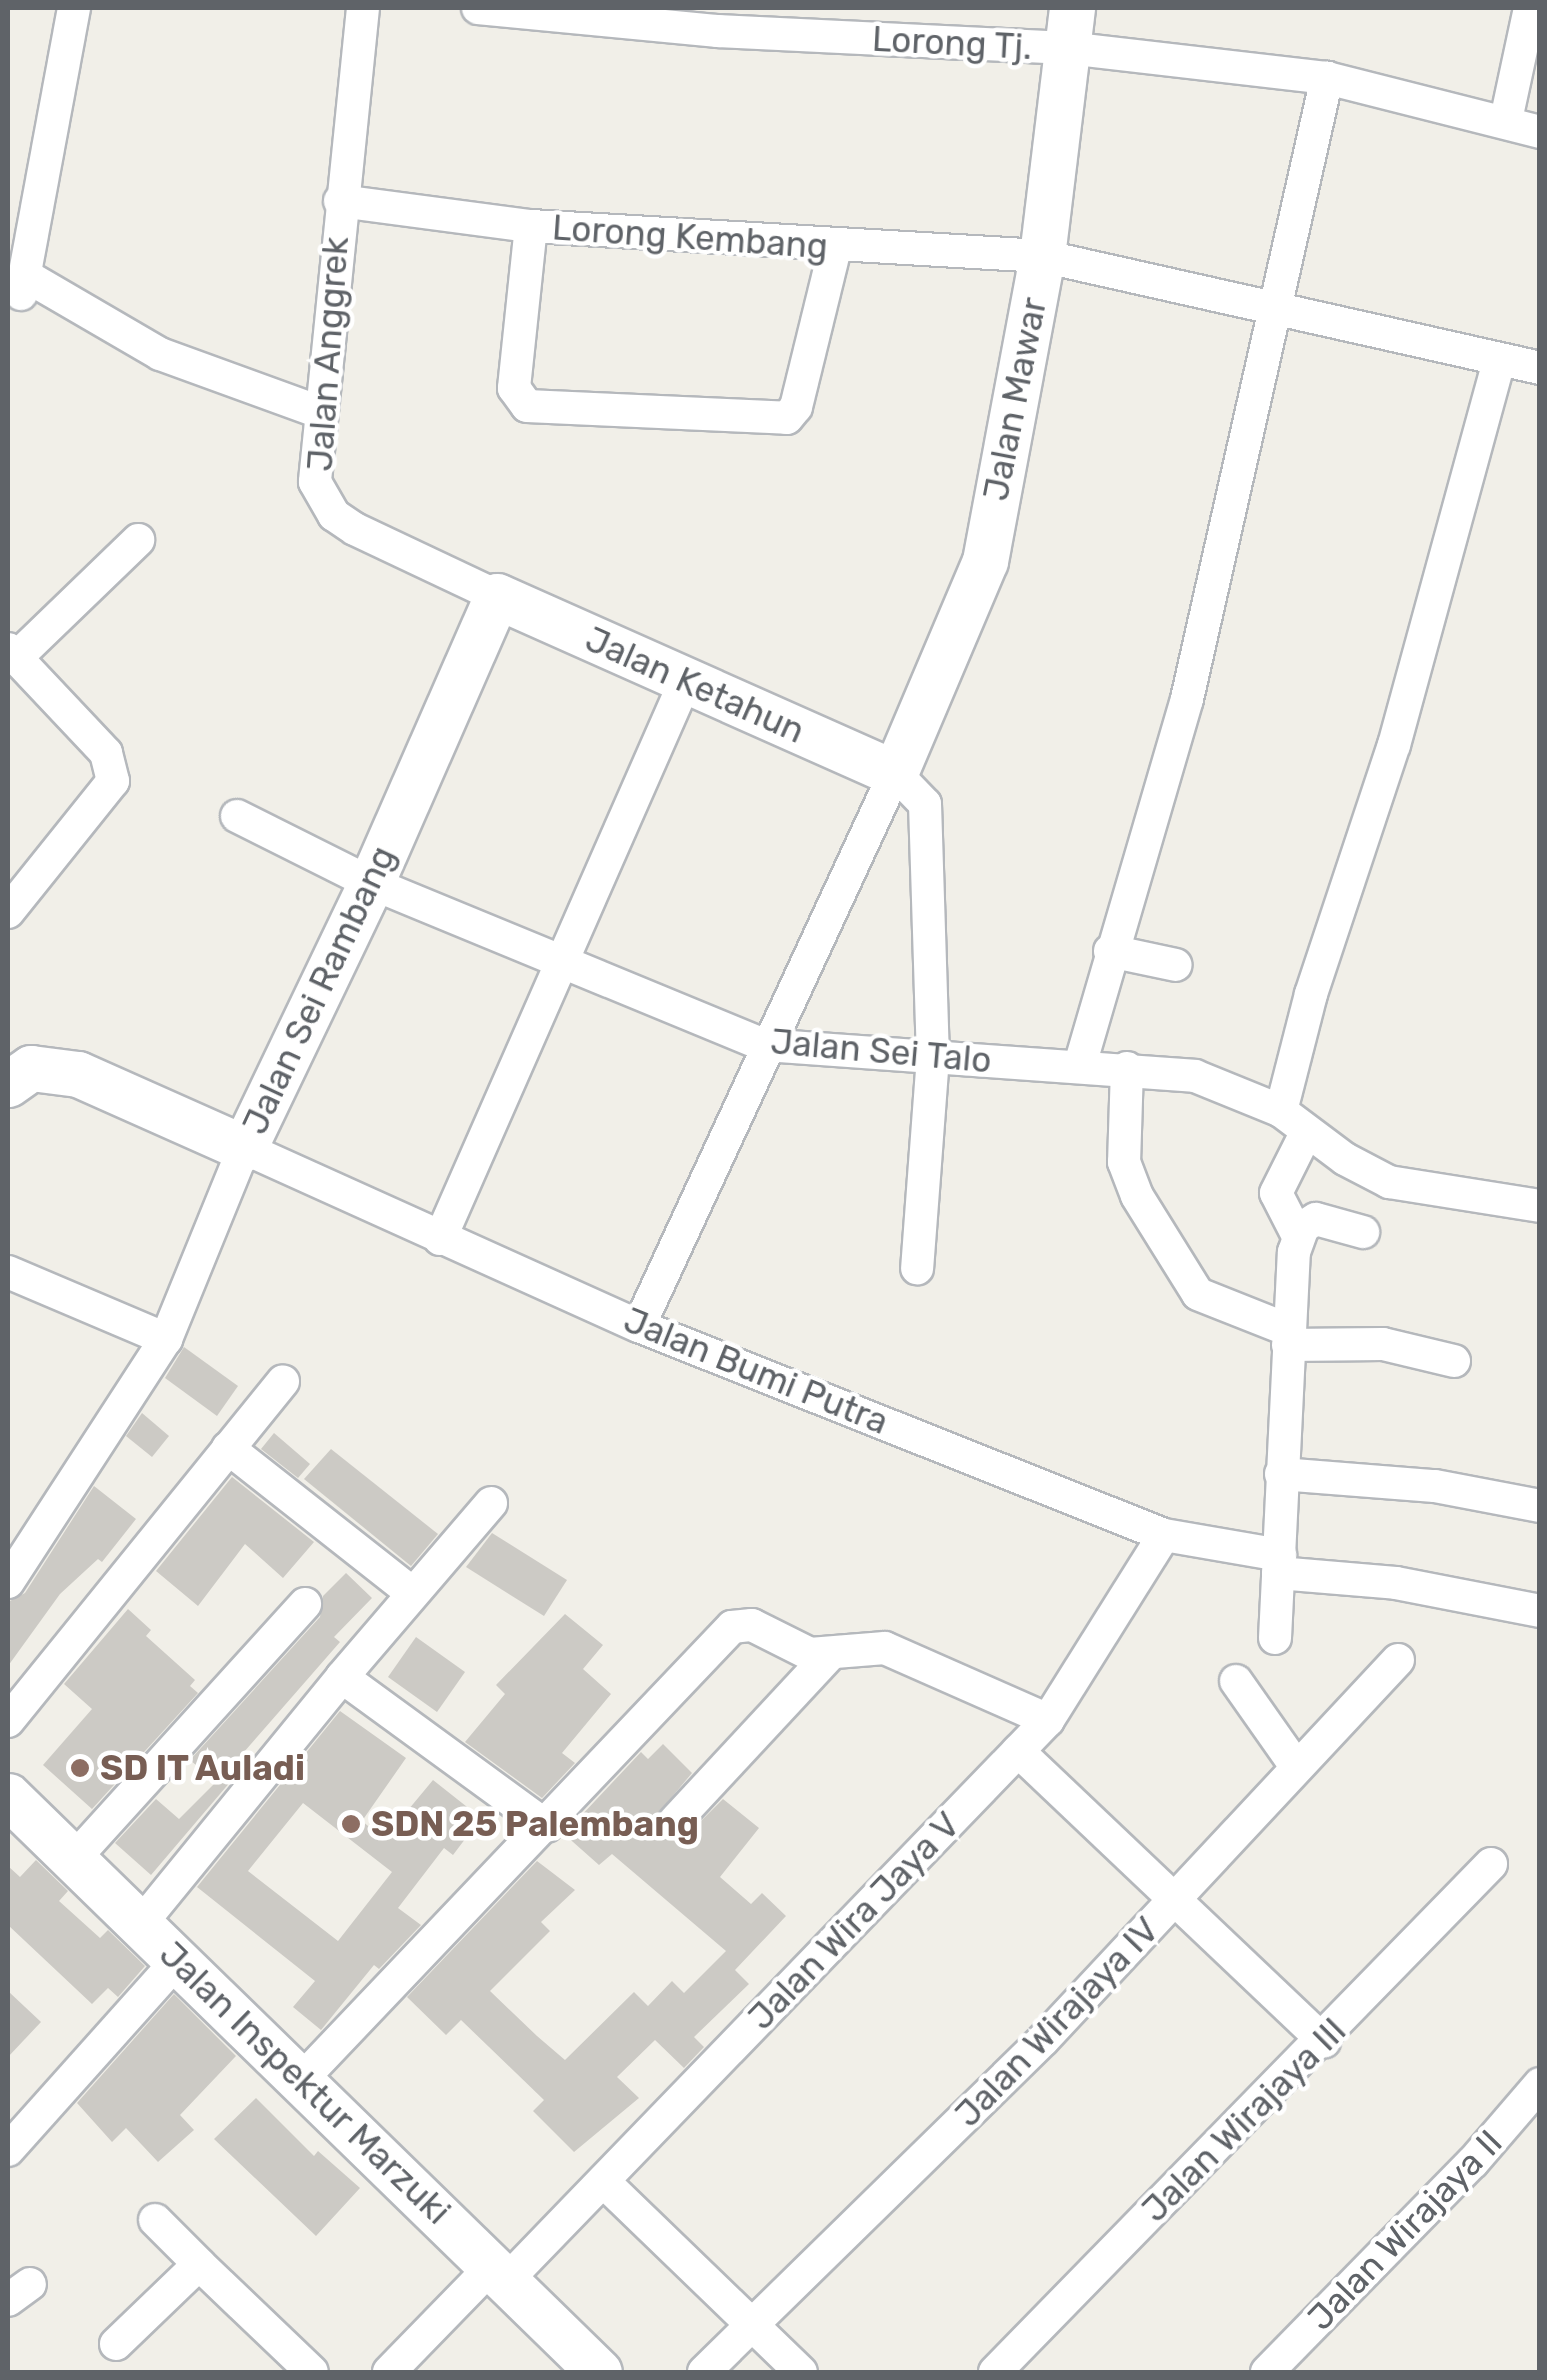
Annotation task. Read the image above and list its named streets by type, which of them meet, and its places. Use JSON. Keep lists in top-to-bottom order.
{
  "streets": {
    "street": [
      "Lorong Tj.",
      "Lorong Kembang",
      "Jalan Anggrek",
      "Jalan Mawar",
      "Jalan Ketahun",
      "Jalan Sei Rambang",
      "Jalan Sei Talo",
      "Jalan Bumi Putra",
      "Jalan Wira Jaya V",
      "Jalan Wirajaya IV",
      "Jalan Inspektur Marzuki",
      "Jalan Wirajaya III",
      "Jalan Wirajaya II"
    ]
  },
  "crossings": [
    ["Lorong Tj.", "Jalan Mawar"],
    ["Lorong Kembang", "Jalan Anggrek"],
    ["Lorong Kembang", "Jalan Mawar"],
    ["Jalan Anggrek", "Jalan Ketahun"],
    ["Jalan Anggrek", "Jalan Sei Rambang"],
    ["Jalan Mawar", "Jalan Ketahun"],
    ["Jalan Ketahun", "Jalan Sei Rambang"],
    ["Jalan Sei Rambang", "Jalan Sei Talo"],
    ["Jalan Sei Rambang", "Jalan Bumi Putra"],
    ["Jalan Bumi Putra", "Jalan Wira Jaya V"],
    ["Jalan Wira Jaya V", "Jalan Inspektur Marzuki"]
  ],
  "places": ["SD IT Auladi", "SDN 25 Palembang"]
}
